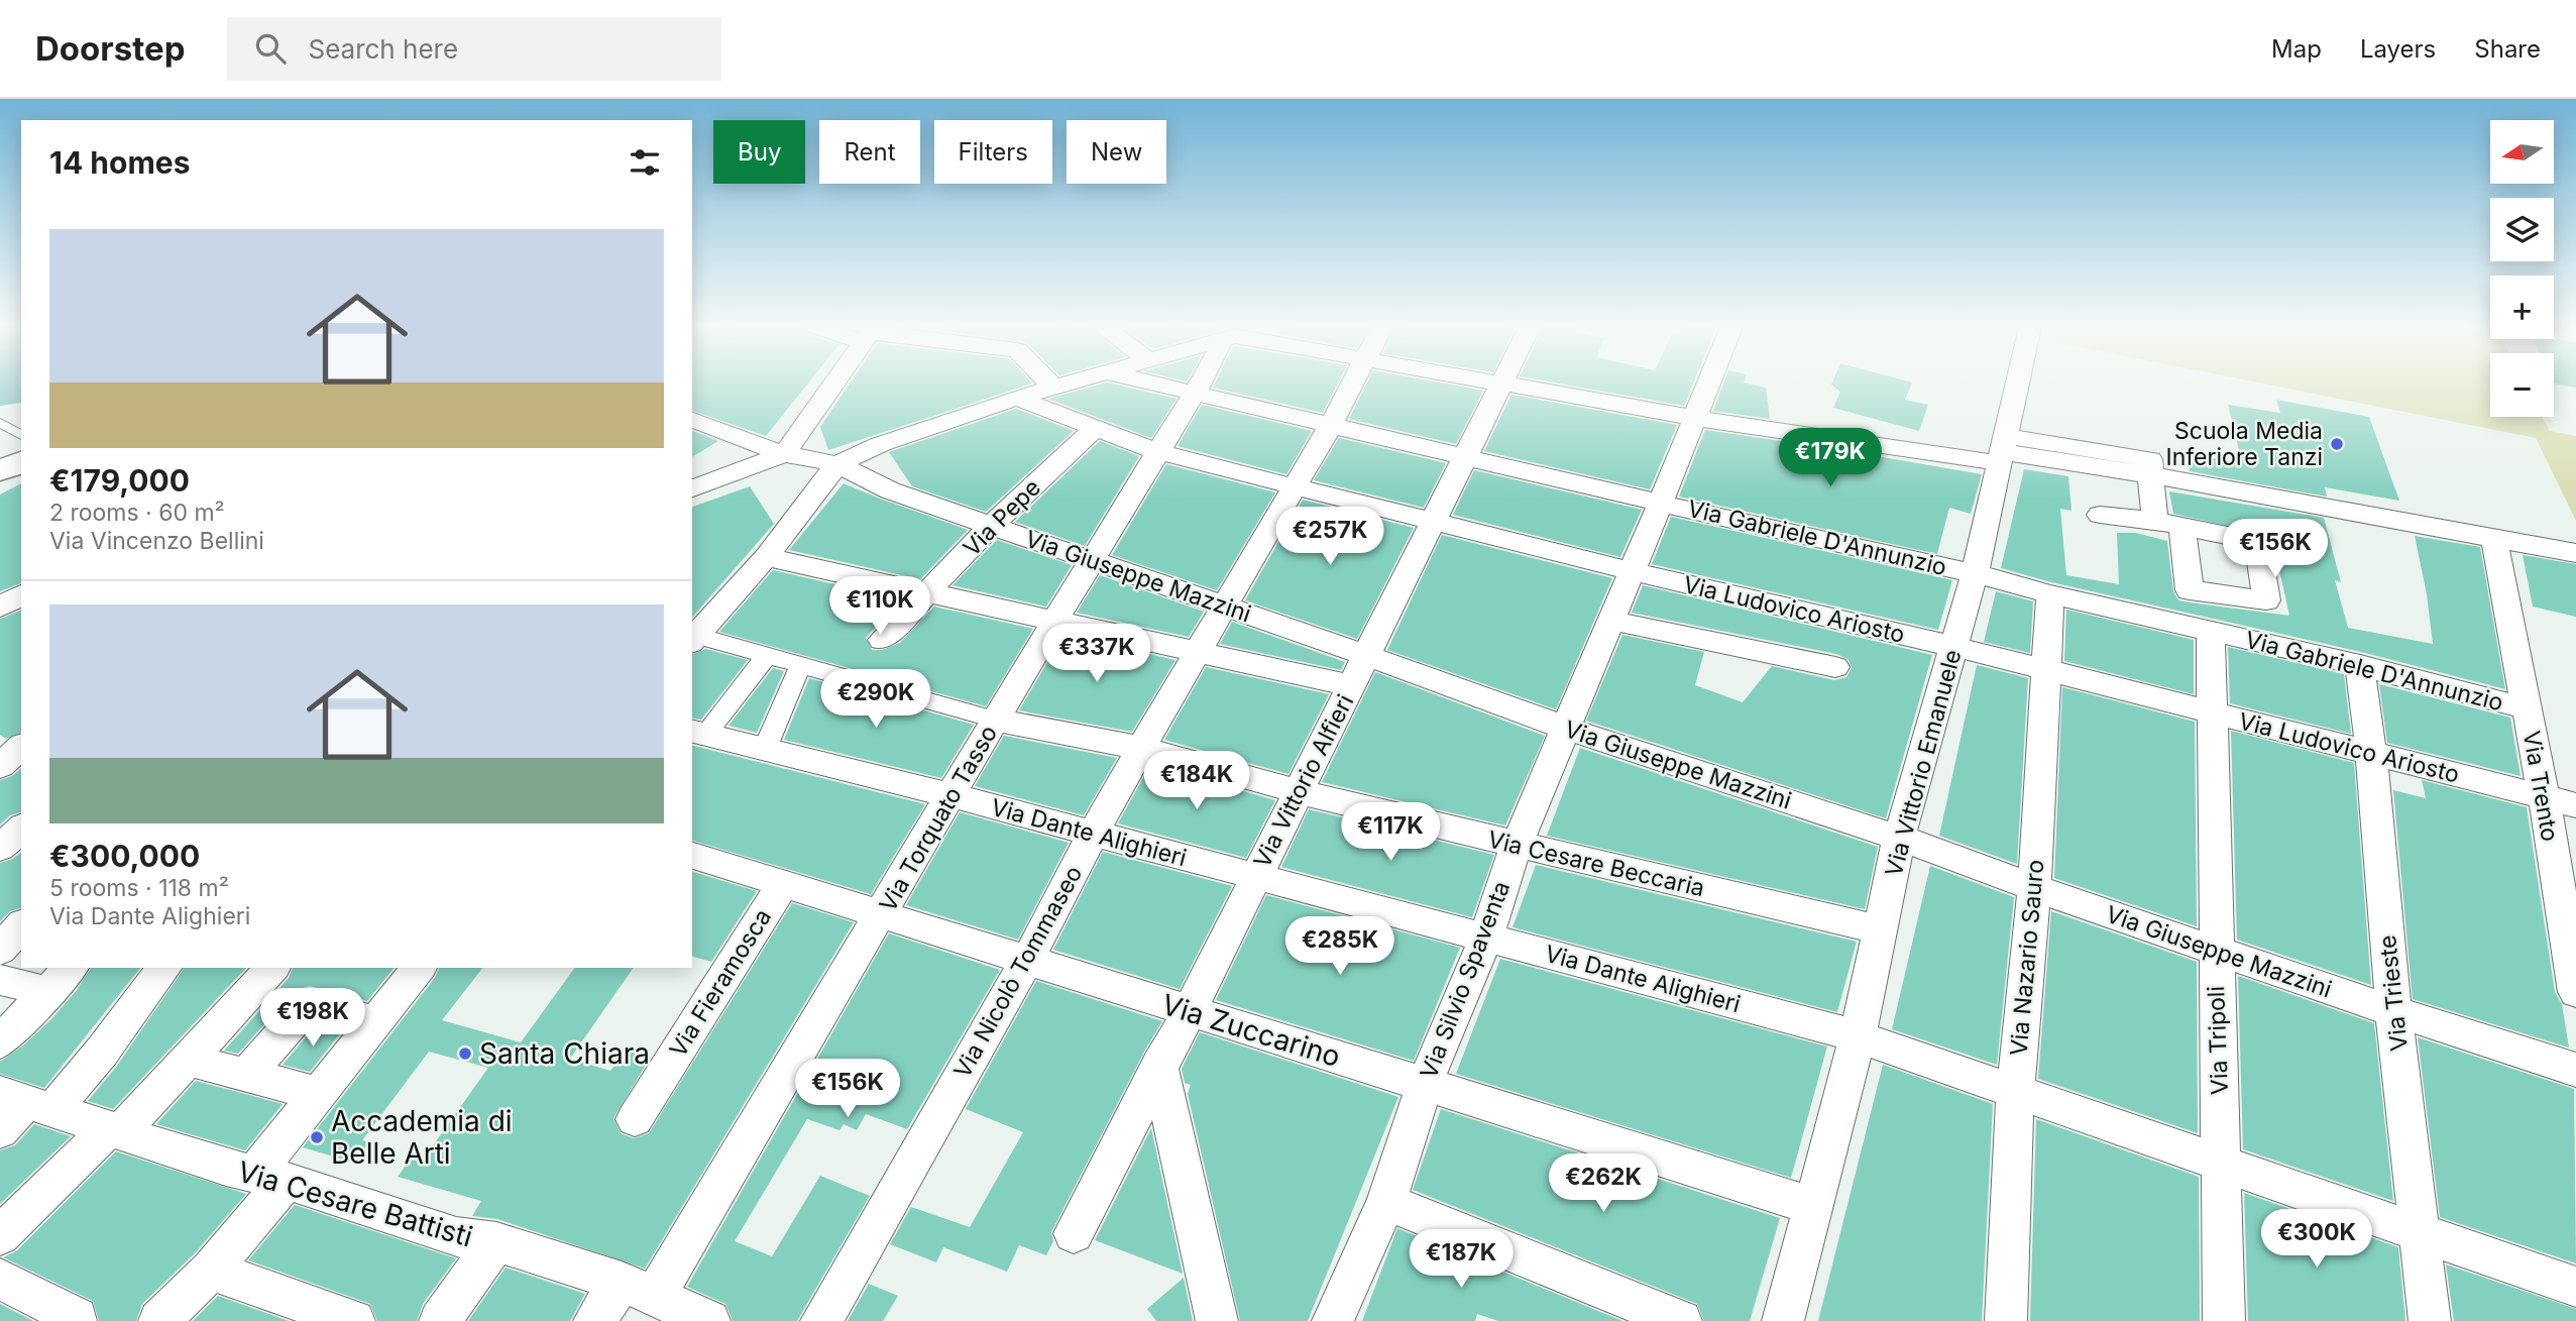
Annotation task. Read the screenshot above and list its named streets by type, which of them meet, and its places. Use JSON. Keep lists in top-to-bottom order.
{
  "streets": {
    "street": [
      "Via Pepe",
      "Via Gabriele D'Annunzio",
      "Via Giuseppe Mazzini",
      "Via Ludovico Ariosto",
      "Via Vittorio Emanuele",
      "Via Vittorio Alfieri",
      "Via Trento",
      "Via Torquato Tasso",
      "Via Dante Alighieri",
      "Via Cesare Beccaria",
      "Via Nazario Sauro",
      "Via Nicolò Tommaseo",
      "Via Silvio Spaventa",
      "Via Fieramosca",
      "Via Trieste",
      "Via Zuccarino",
      "Via Tripoli",
      "Via Cesare Battisti"
    ]
  },
  "crossings": [
    ["Via Pepe", "Via Giuseppe Mazzini"],
    ["Via Pepe", "Via Ludovico Ariosto"],
    ["Via Gabriele D'Annunzio", "Via Vittorio Emanuele"],
    ["Via Gabriele D'Annunzio", "Via Vittorio Alfieri"],
    ["Via Gabriele D'Annunzio", "Via Trento"],
    ["Via Gabriele D'Annunzio", "Via Torquato Tasso"],
    ["Via Gabriele D'Annunzio", "Via Nazario Sauro"],
    ["Via Gabriele D'Annunzio", "Via Nicolò Tommaseo"],
    ["Via Gabriele D'Annunzio", "Via Silvio Spaventa"],
    ["Via Gabriele D'Annunzio", "Via Trieste"],
    ["Via Gabriele D'Annunzio", "Via Tripoli"],
    ["Via Giuseppe Mazzini", "Via Vittorio Emanuele"],
    ["Via Giuseppe Mazzini", "Via Vittorio Alfieri"],
    ["Via Giuseppe Mazzini", "Via Torquato Tasso"],
    ["Via Giuseppe Mazzini", "Via Nazario Sauro"],
    ["Via Giuseppe Mazzini", "Via Nicolò Tommaseo"],
    ["Via Giuseppe Mazzini", "Via Silvio Spaventa"],
    ["Via Giuseppe Mazzini", "Via Trieste"],
    ["Via Giuseppe Mazzini", "Via Tripoli"],
    ["Via Ludovico Ariosto", "Via Vittorio Emanuele"],
    ["Via Ludovico Ariosto", "Via Vittorio Alfieri"],
    ["Via Ludovico Ariosto", "Via Trento"],
    ["Via Ludovico Ariosto", "Via Torquato Tasso"],
    ["Via Ludovico Ariosto", "Via Nazario Sauro"],
    ["Via Ludovico Ariosto", "Via Nicolò Tommaseo"],
    ["Via Ludovico Ariosto", "Via Silvio Spaventa"],
    ["Via Ludovico Ariosto", "Via Trieste"],
    ["Via Ludovico Ariosto", "Via Tripoli"],
    ["Via Vittorio Emanuele", "Via Dante Alighieri"],
    ["Via Vittorio Emanuele", "Via Cesare Beccaria"],
    ["Via Vittorio Emanuele", "Via Zuccarino"],
    ["Via Vittorio Alfieri", "Via Dante Alighieri"],
    ["Via Vittorio Alfieri", "Via Cesare Beccaria"],
    ["Via Vittorio Alfieri", "Via Zuccarino"],
    ["Via Torquato Tasso", "Via Dante Alighieri"],
    ["Via Torquato Tasso", "Via Cesare Beccaria"],
    ["Via Torquato Tasso", "Via Zuccarino"],
    ["Via Torquato Tasso", "Via Cesare Battisti"],
    ["Via Dante Alighieri", "Via Nazario Sauro"],
    ["Via Dante Alighieri", "Via Nicolò Tommaseo"],
    ["Via Dante Alighieri", "Via Silvio Spaventa"],
    ["Via Dante Alighieri", "Via Trieste"],
    ["Via Dante Alighieri", "Via Tripoli"],
    ["Via Cesare Beccaria", "Via Nicolò Tommaseo"],
    ["Via Cesare Beccaria", "Via Silvio Spaventa"],
    ["Via Nicolò Tommaseo", "Via Zuccarino"],
    ["Via Silvio Spaventa", "Via Zuccarino"],
    ["Via Fieramosca", "Via Zuccarino"]
  ],
  "places": ["Scuola Media Inferiore Tanzi", "Santa Chiara", "Accademia di Belle Arti"],
  "north": "left",
  "page": {
    "header": "Doorstep",
    "search": "Search here",
    "nav": ["Map", "Layers", "Share"],
    "map_buttons": ["+", "−"],
    "chip": [
      "Buy",
      "Rent",
      "Filters",
      "New"
    ],
    "heading": "14 homes",
    "list": [
      {
        "name": "€179,000",
        "note": "2 rooms · 60 m² · Via Vincenzo Bellini"
      },
      {
        "name": "€300,000",
        "note": "5 rooms · 118 m² · Via Dante Alighieri"
      }
    ],
    "price": [
      "€179K",
      "€257K",
      "€156K",
      "€110K",
      "€337K",
      "€290K",
      "€184K",
      "€117K",
      "€285K",
      "€198K",
      "€156K",
      "€262K",
      "€300K",
      "€187K"
    ]
  }
}
